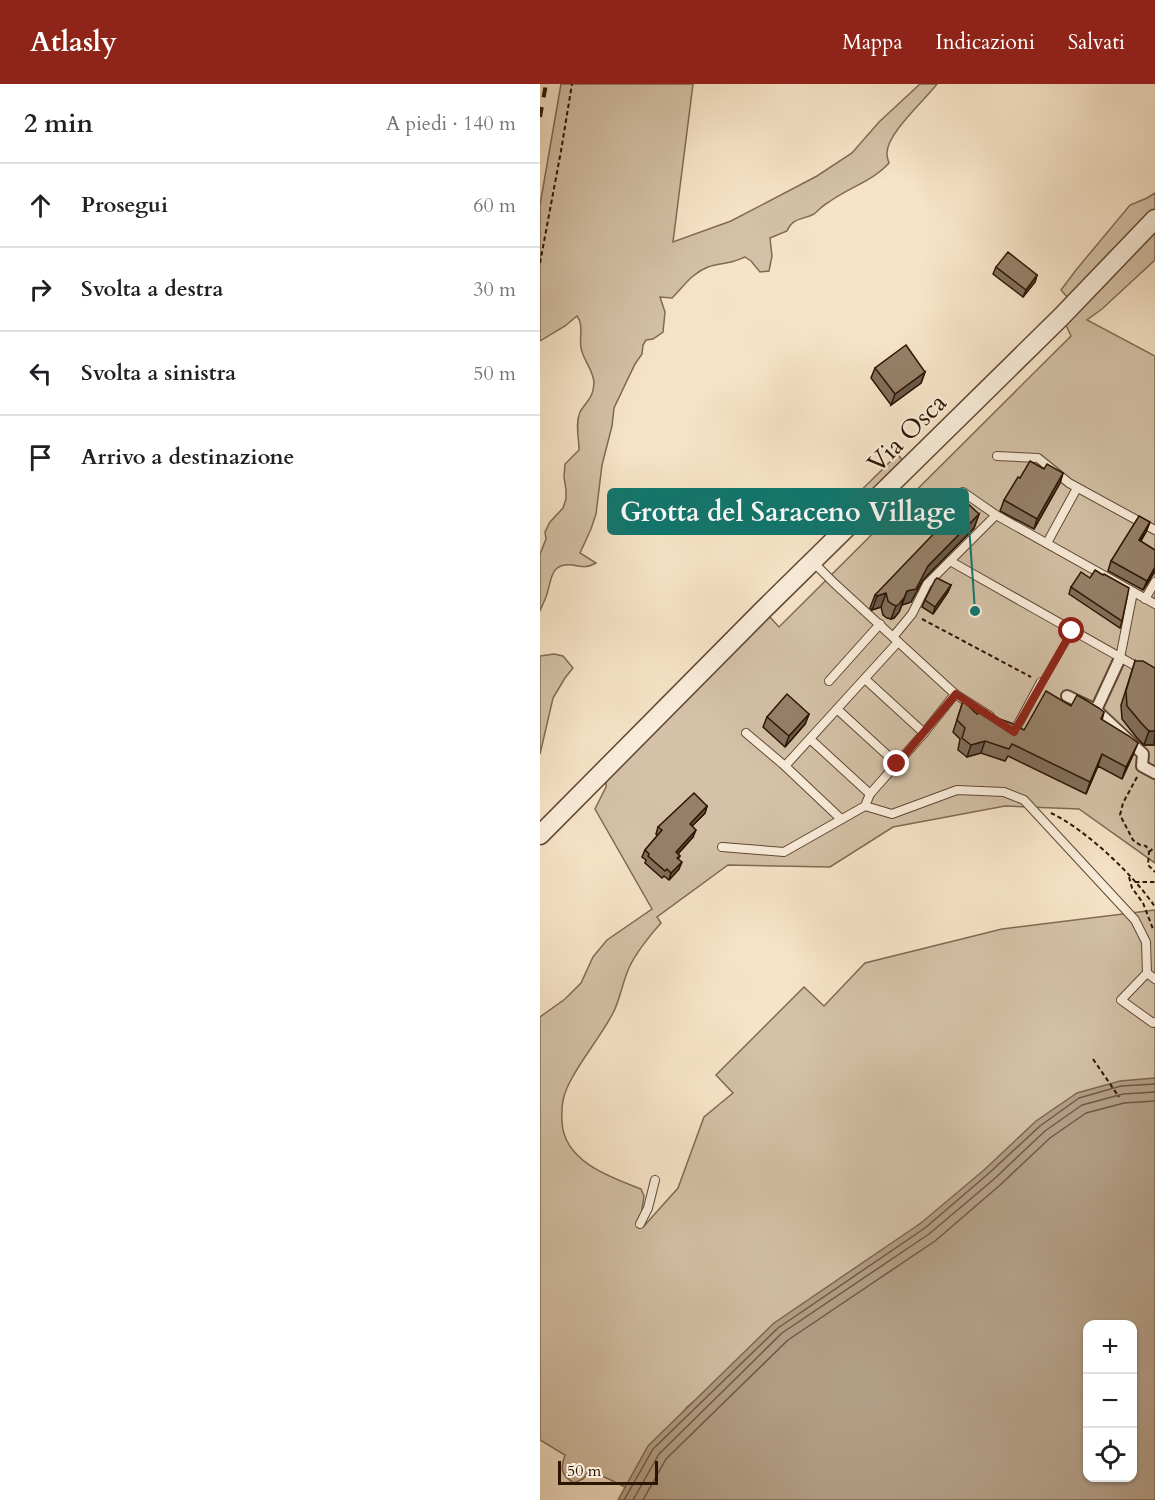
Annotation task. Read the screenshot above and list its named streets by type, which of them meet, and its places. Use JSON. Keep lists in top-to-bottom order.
{
  "streets": {
    "street": ["Via Osca"]
  },
  "places": ["Grotta del Saraceno Village"],
  "scale_bar": "50 m",
  "page": {
    "header": "Atlasly",
    "nav": ["Mappa", "Indicazioni", "Salvati"],
    "heading": ["2 min", "A piedi · 140 m"],
    "list": [
      ["Prosegui", "60 m"],
      ["Svolta a destra", "30 m"],
      ["Svolta a sinistra", "50 m"],
      "Arrivo a destinazione"
    ],
    "map_buttons": ["+", "−"],
    "scale": "50 m"
  }
}
